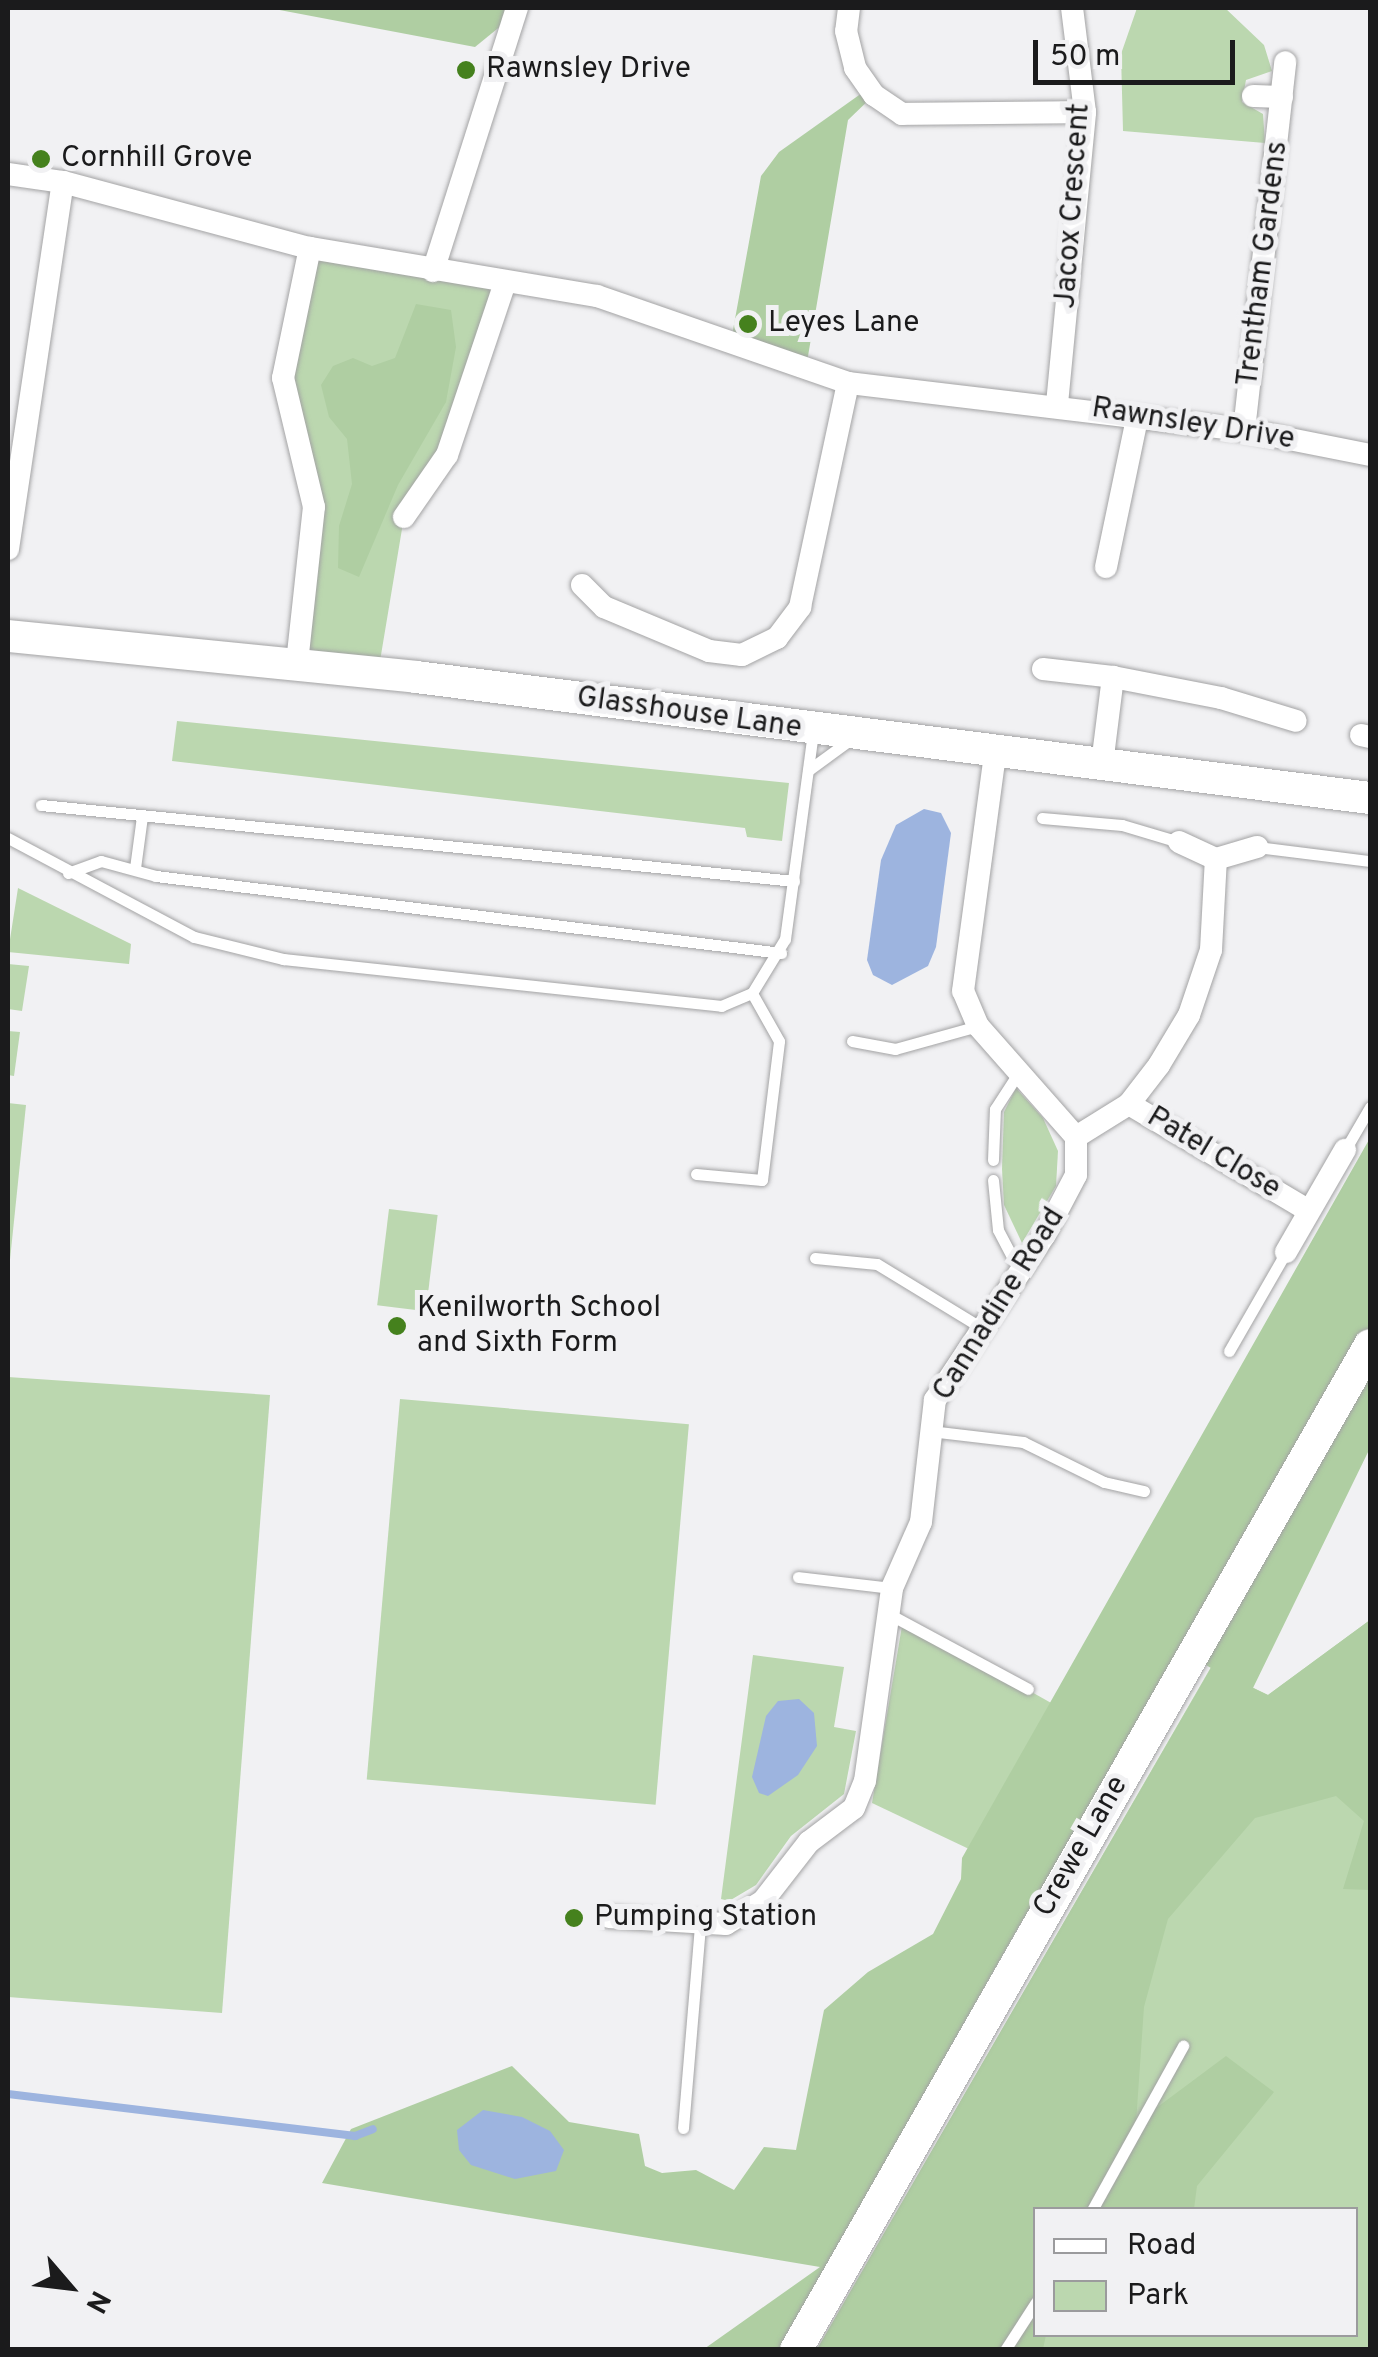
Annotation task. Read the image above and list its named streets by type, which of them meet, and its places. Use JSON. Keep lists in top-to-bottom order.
{
  "streets": {
    "street": [
      "Jacox Crescent",
      "Trentham Gardens",
      "Rawnsley Drive",
      "Glasshouse Lane",
      "Patel Close",
      "Cannadine Road",
      "Crewe Lane"
    ]
  },
  "crossings": [
    ["Jacox Crescent", "Rawnsley Drive"],
    ["Trentham Gardens", "Rawnsley Drive"]
  ],
  "places": [
    "Rawnsley Drive",
    "Cornhill Grove",
    "Leyes Lane",
    "Kenilworth School and Sixth Form",
    "Pumping Station"
  ],
  "legend": ["Road", "Park"],
  "scale_bar": "50 m",
  "north": "bottom right"
}
